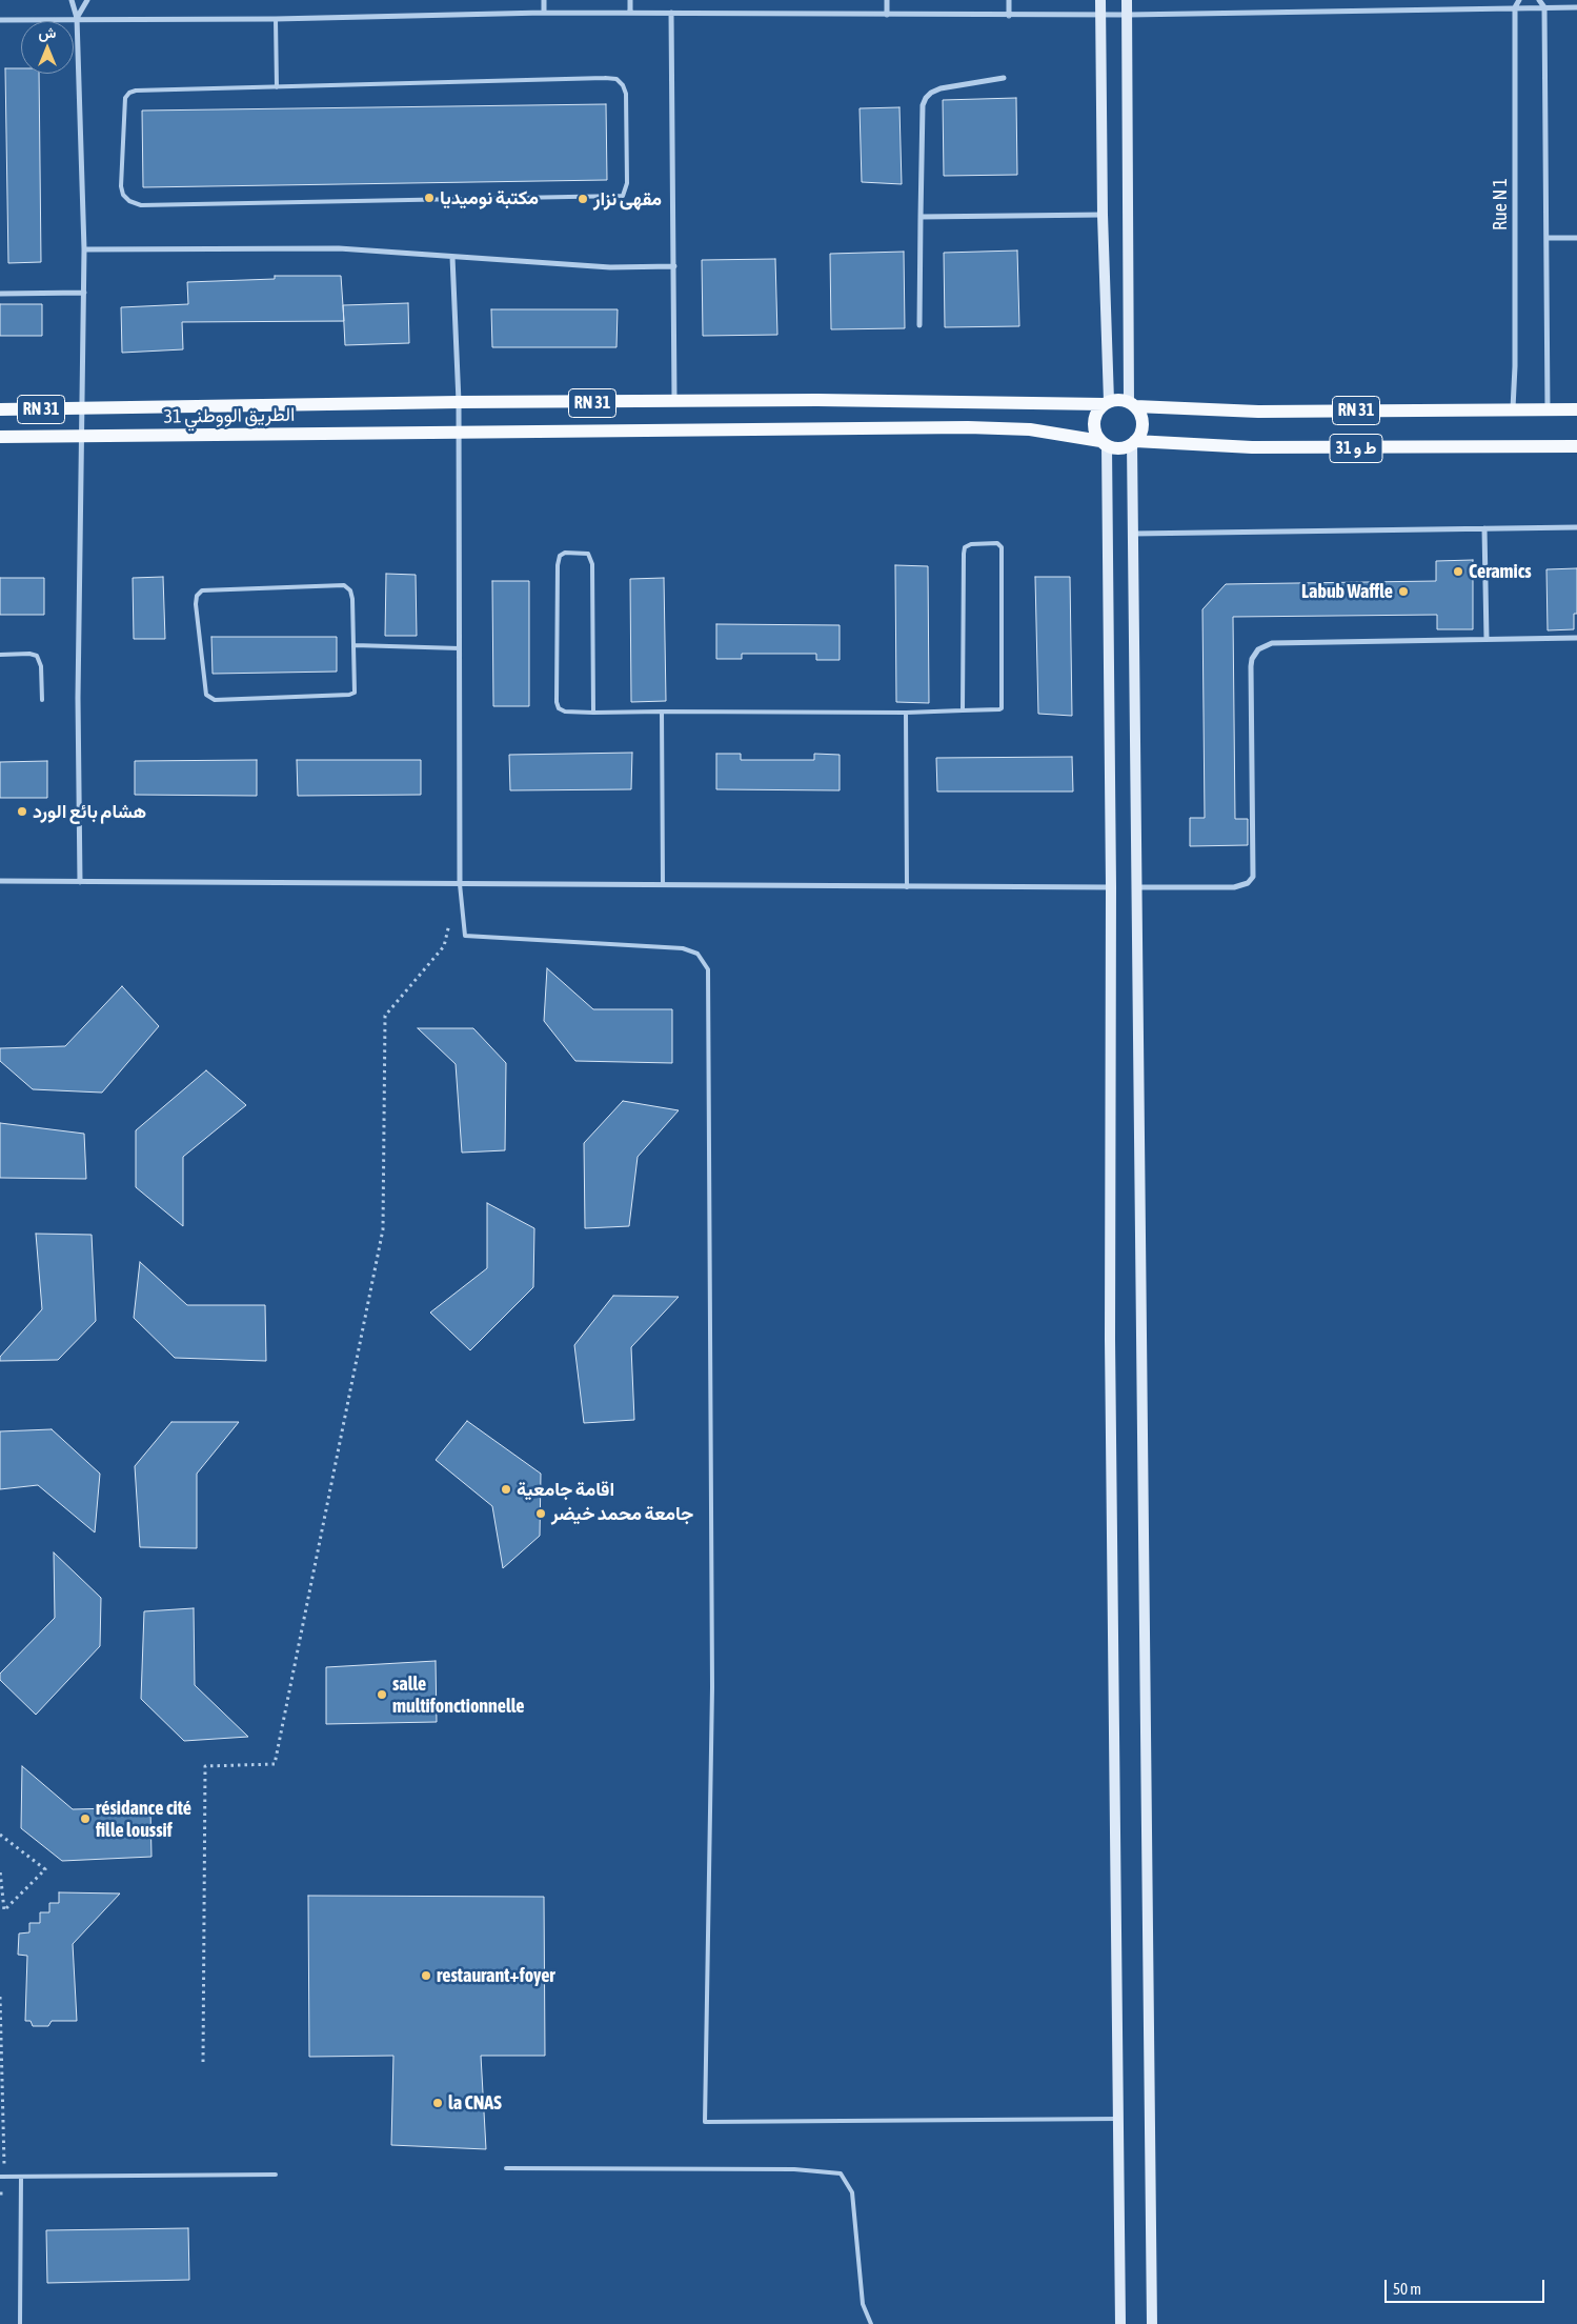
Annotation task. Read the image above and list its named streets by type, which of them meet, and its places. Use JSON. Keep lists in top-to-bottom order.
{
  "streets": {
    "main road": ["RN 31", "الطريق الووطني 31", "ط و 31"],
    "street": ["Rue N 1"]
  },
  "crossings": [
    ["Rue N 1", "RN 31"],
    ["RN 31", "الطريق الووطني 31"],
    ["RN 31", "ط و 31"],
    ["الطريق الووطني 31", "ط و 31"]
  ],
  "places": [
    "مكتبة نوميديا",
    "مقهى نزار",
    "Ceramics",
    "Labub Waffle",
    "هشام بائع الورد",
    "اقامة جامعية",
    "جامعة محمد خيضر",
    "salle multifonctionnelle",
    "résidance cité fille loussif",
    "restaurant+foyer",
    "la CNAS"
  ],
  "scale_bar": "50 m",
  "north": "top"
}
